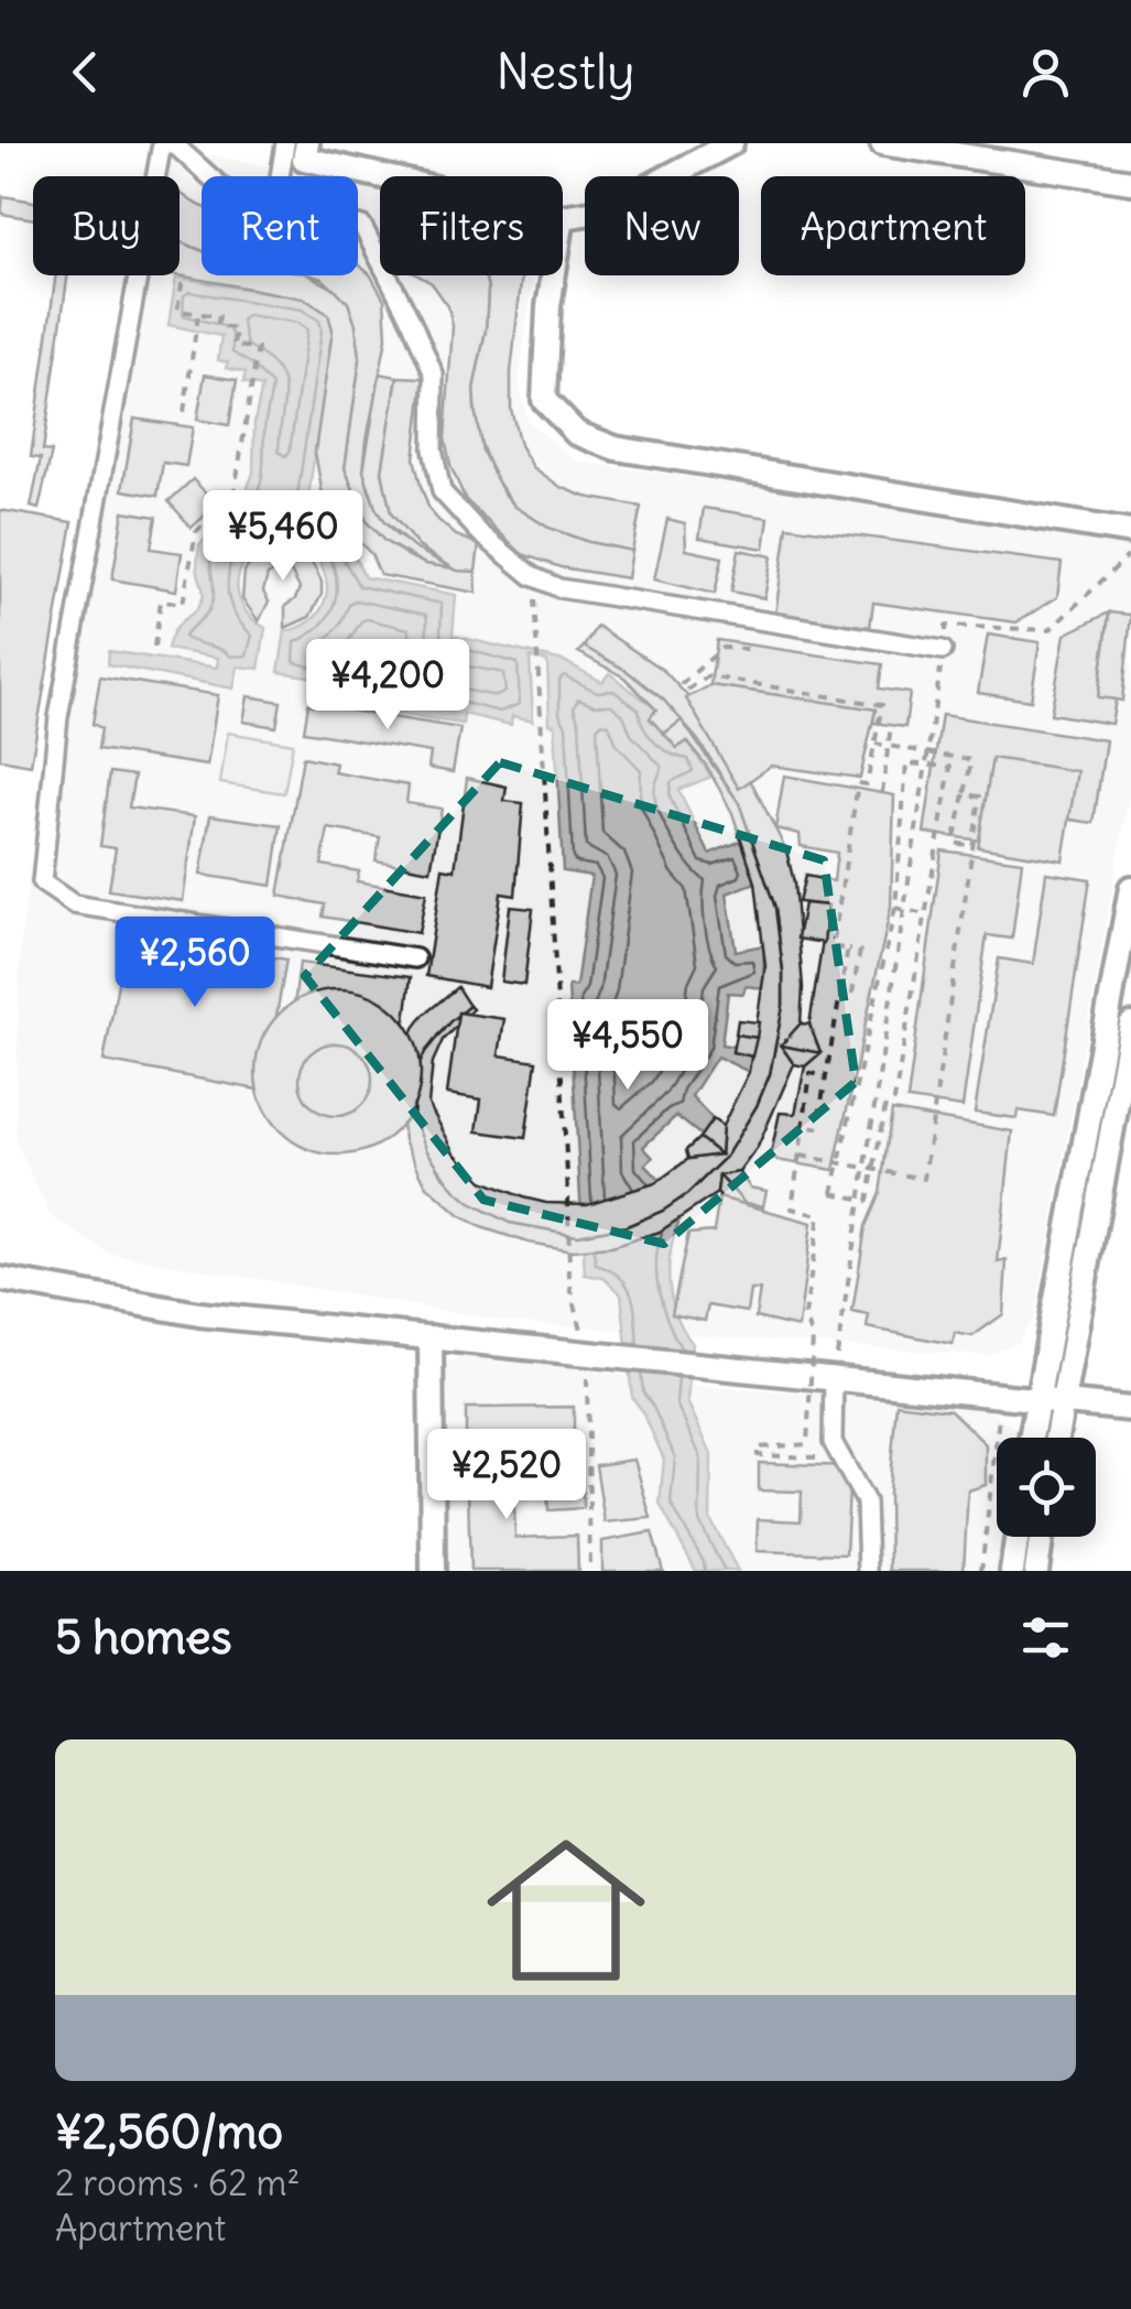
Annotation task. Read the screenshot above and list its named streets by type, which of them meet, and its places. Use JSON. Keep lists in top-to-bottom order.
{
  "page": {
    "header": "Nestly",
    "chip": [
      "Buy",
      "Rent",
      "Filters",
      "New",
      "Apartment"
    ],
    "price": [
      "¥5,460",
      "¥4,200",
      "¥2,560",
      "¥4,550",
      "¥2,520"
    ],
    "heading": "5 homes",
    "list": [
      {
        "name": "¥2,560/mo",
        "note": "2 rooms · 62 m² · Apartment"
      }
    ]
  }
}
